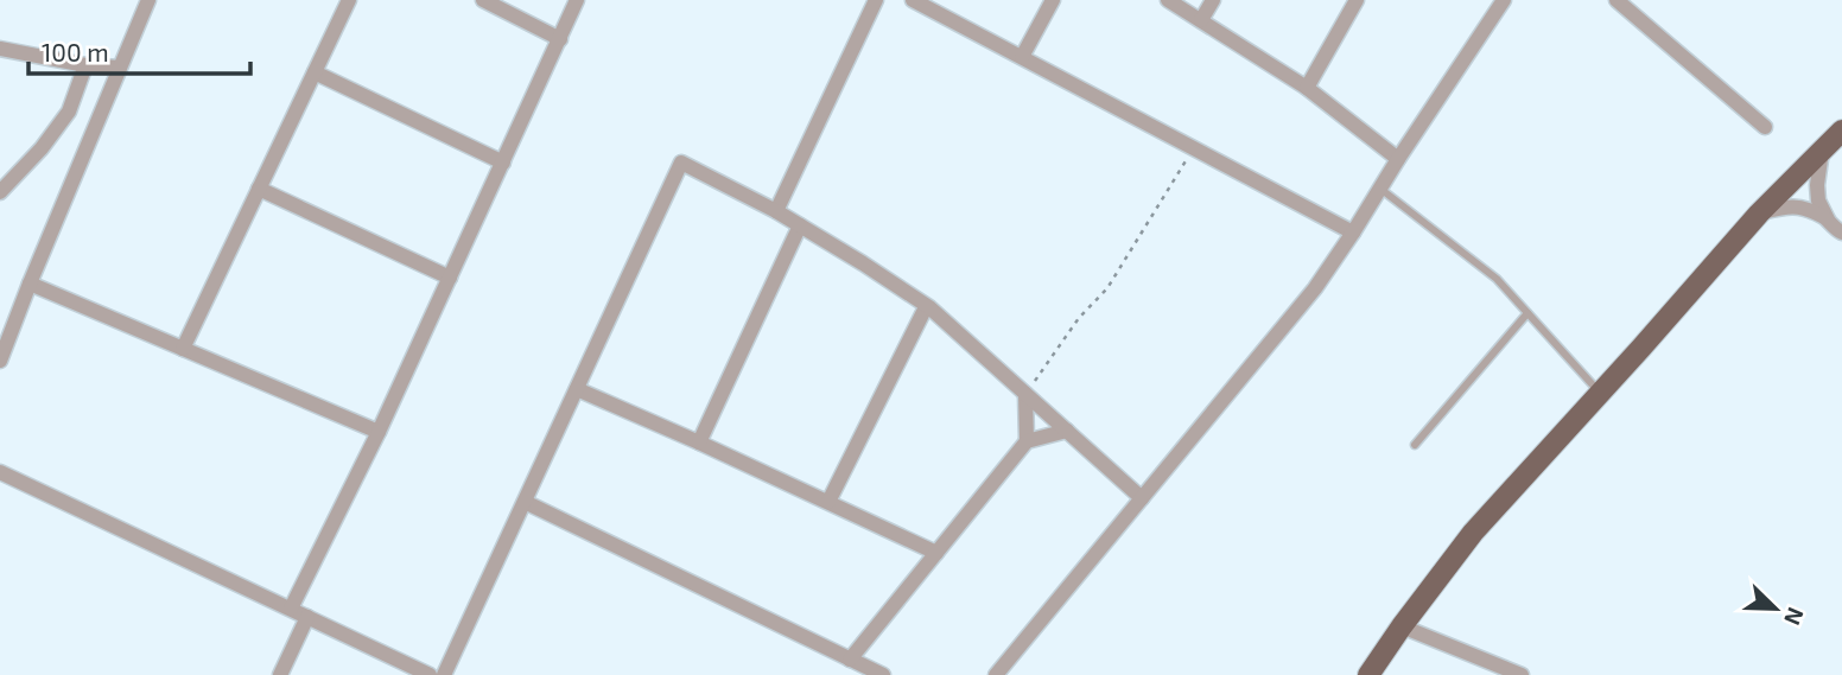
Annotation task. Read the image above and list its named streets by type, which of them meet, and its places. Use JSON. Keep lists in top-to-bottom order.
{
  "scale_bar": "100 m",
  "north": "bottom right"
}
